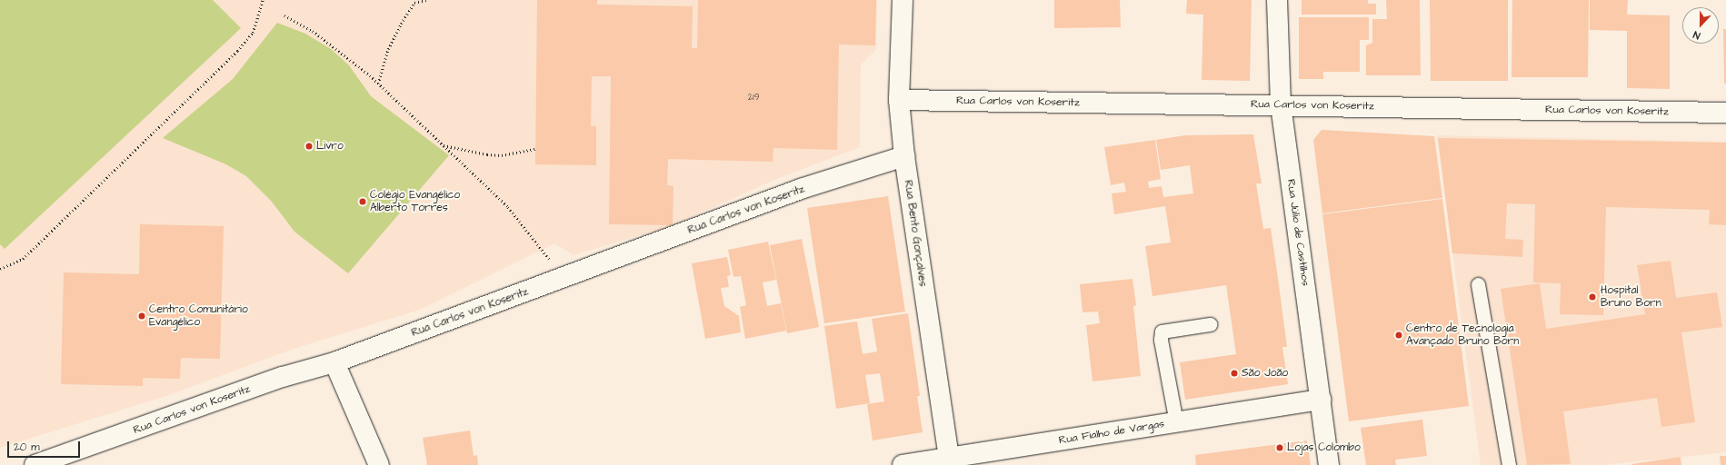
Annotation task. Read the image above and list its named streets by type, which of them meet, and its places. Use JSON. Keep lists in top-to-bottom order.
{
  "streets": {
    "street": [
      "Rua Carlos von Koseritz",
      "Rua Júlio de Castilhos",
      "Rua Bento Gonçalves",
      "Rua Fialho de Vargas"
    ]
  },
  "crossings": [
    ["Rua Carlos von Koseritz", "Rua Júlio de Castilhos"],
    ["Rua Carlos von Koseritz", "Rua Bento Gonçalves"],
    ["Rua Júlio de Castilhos", "Rua Fialho de Vargas"],
    ["Rua Bento Gonçalves", "Rua Fialho de Vargas"]
  ],
  "places": [
    "Livro",
    "Colégio Evangélico Alberto Torres",
    "Hospital Bruno Born",
    "Centro Comunitário Evangélico",
    "Centro de Tecnologia Avançado Bruno Born",
    "São João",
    "Lojas Colombo"
  ],
  "house_numbers": ["219"],
  "scale_bar": "20 m",
  "north": "bottom"
}
